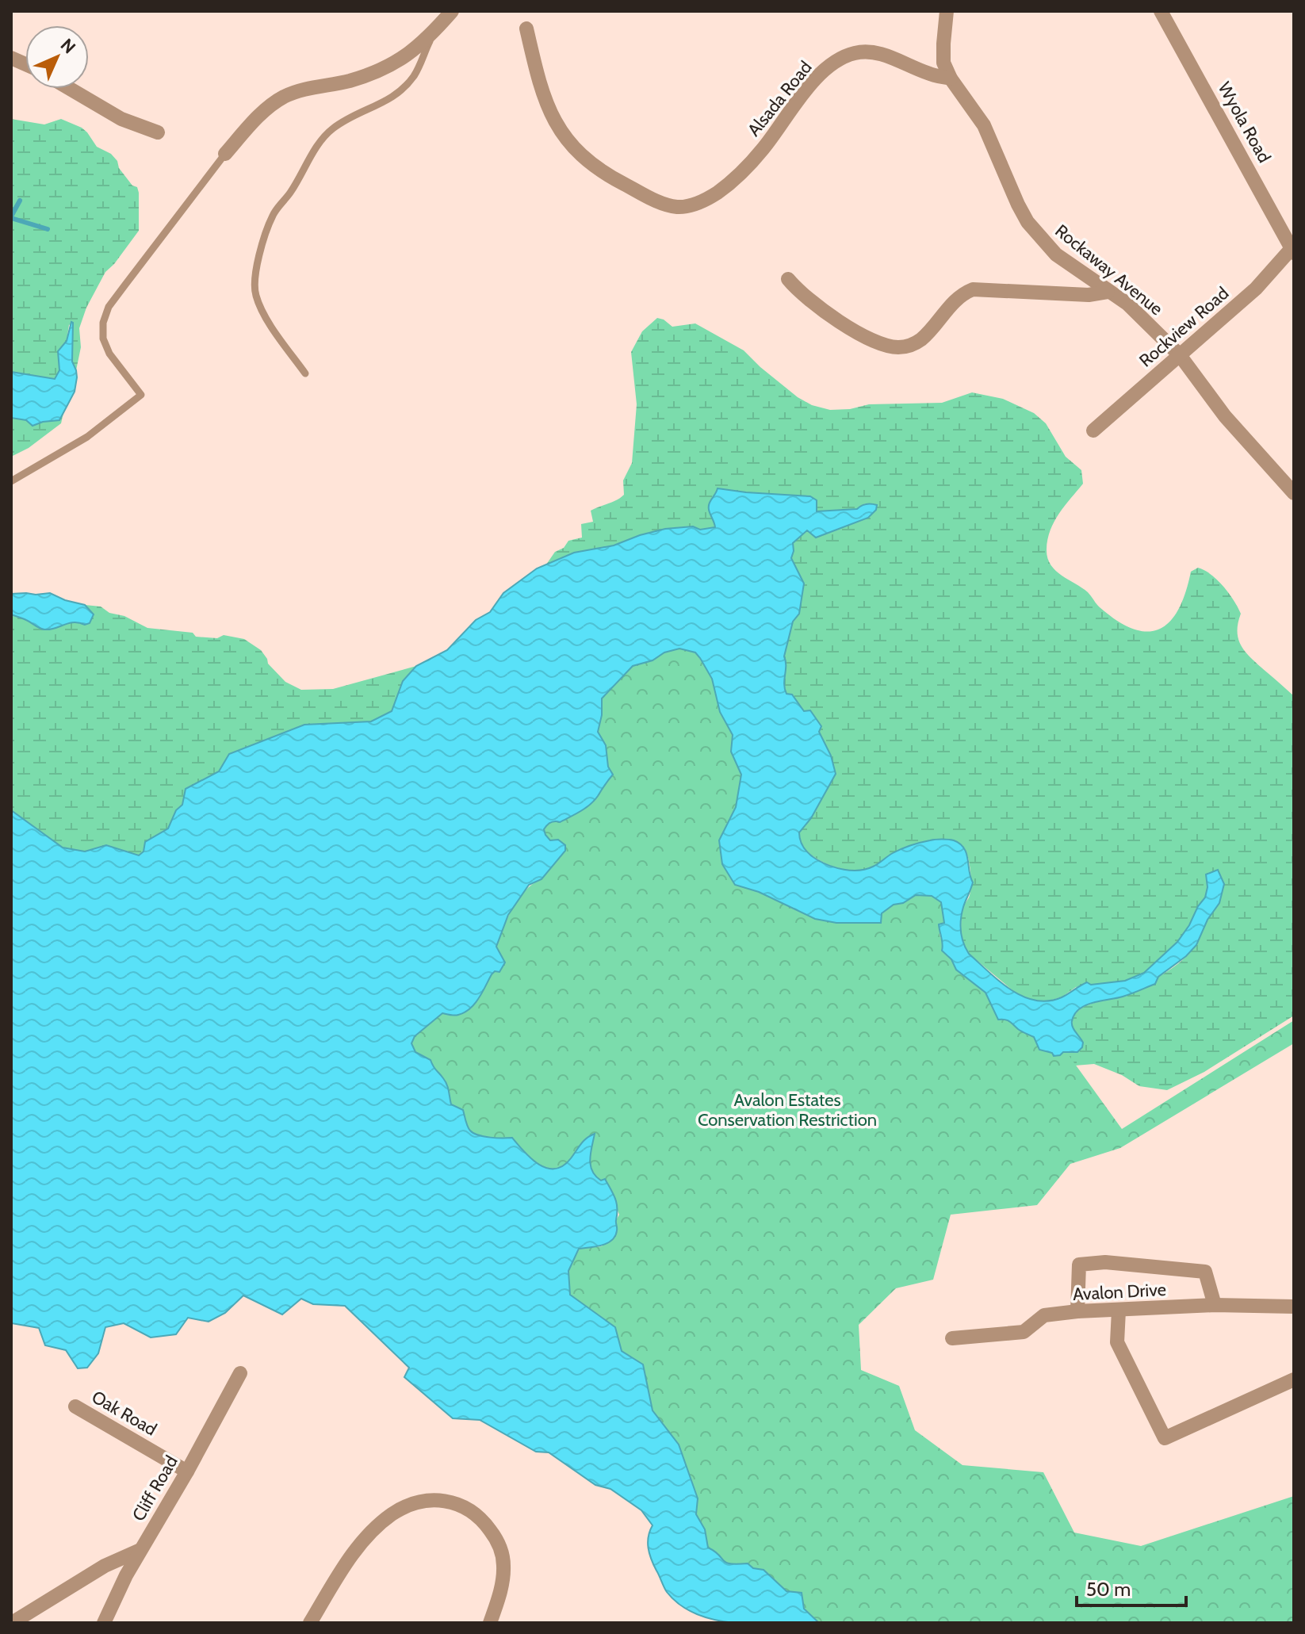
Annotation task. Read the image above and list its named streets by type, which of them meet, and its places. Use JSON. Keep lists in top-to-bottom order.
{
  "streets": {
    "street": [
      "Alsada Road",
      "Wyola Road",
      "Rockaway Avenue",
      "Rockview Road",
      "Avalon Drive",
      "Oak Road",
      "Cliff Road"
    ]
  },
  "crossings": [
    ["Alsada Road", "Rockaway Avenue"],
    ["Wyola Road", "Rockview Road"],
    ["Rockaway Avenue", "Rockview Road"],
    ["Oak Road", "Cliff Road"]
  ],
  "parks": ["Avalon Estates Conservation Restriction"],
  "scale_bar": "50 m",
  "north": "top right"
}
